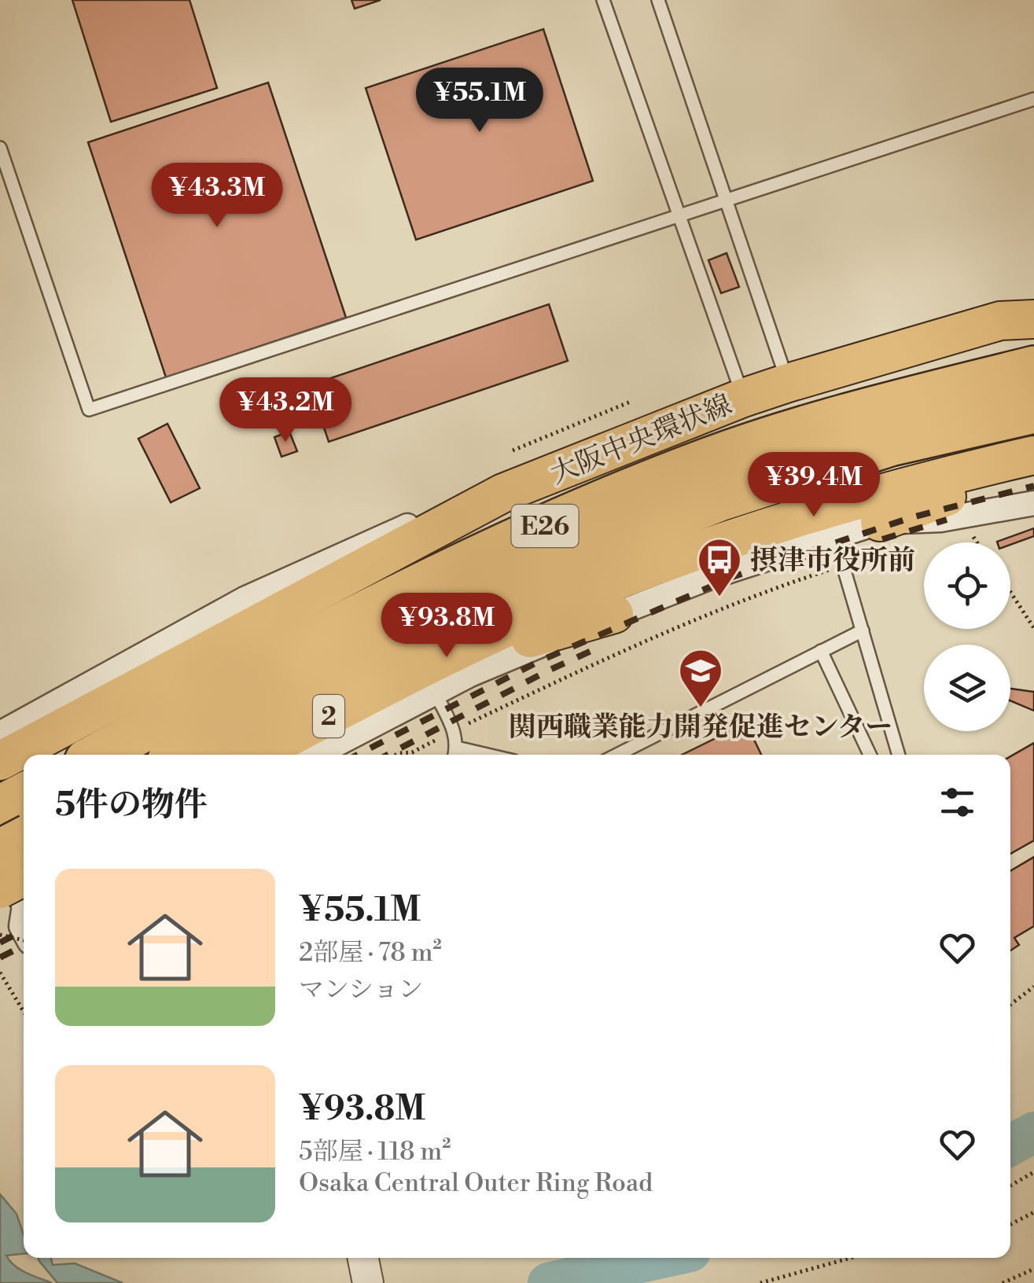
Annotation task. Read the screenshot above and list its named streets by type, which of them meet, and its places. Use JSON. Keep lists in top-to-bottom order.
{
  "streets": {
    "highway": ["E26"],
    "main road": ["大阪中央環状線", "2"]
  },
  "places": {
    "bus stop": ["摂津市役所前"],
    "school or university": ["関西職業能力開発促進センター"]
  },
  "page": {
    "price": [
      "¥55.1M",
      "¥43.3M",
      "¥43.2M",
      "¥39.4M",
      "¥93.8M"
    ],
    "heading": "5件の物件",
    "list": [
      {
        "name": "¥55.1M",
        "note": "2部屋 · 78 m² · マンション"
      },
      {
        "name": "¥93.8M",
        "note": "5部屋 · 118 m² · Osaka Central Outer Ring Road"
      }
    ]
  }
}
